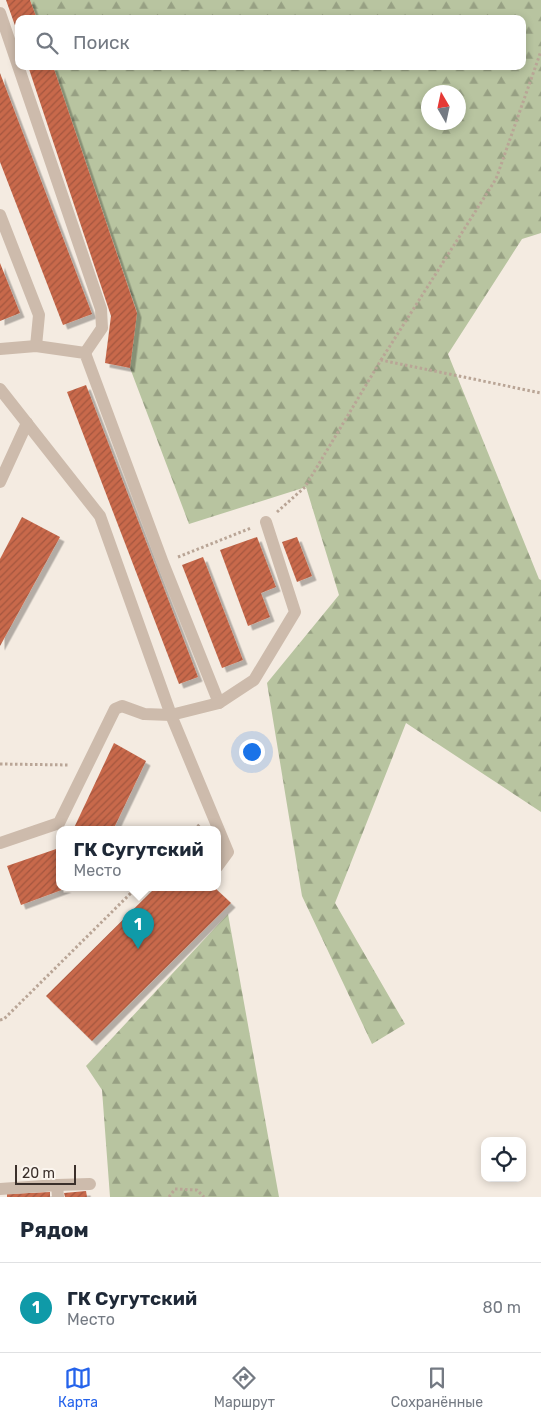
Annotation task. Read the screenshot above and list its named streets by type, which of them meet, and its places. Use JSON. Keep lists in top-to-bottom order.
{
  "scale_bar": "20 m",
  "north": "top",
  "page": {
    "search": "Поиск",
    "popup": ["ГК Сугутский", "Место"],
    "pins": "1",
    "scale": "20 m",
    "heading": "Рядом",
    "list": [
      {
        "mark": "1",
        "name": "ГК Сугутский",
        "note": "Место",
        "value": "80 m"
      }
    ],
    "nav": ["Карта", "Маршрут", "Сохранённые"]
  }
}
